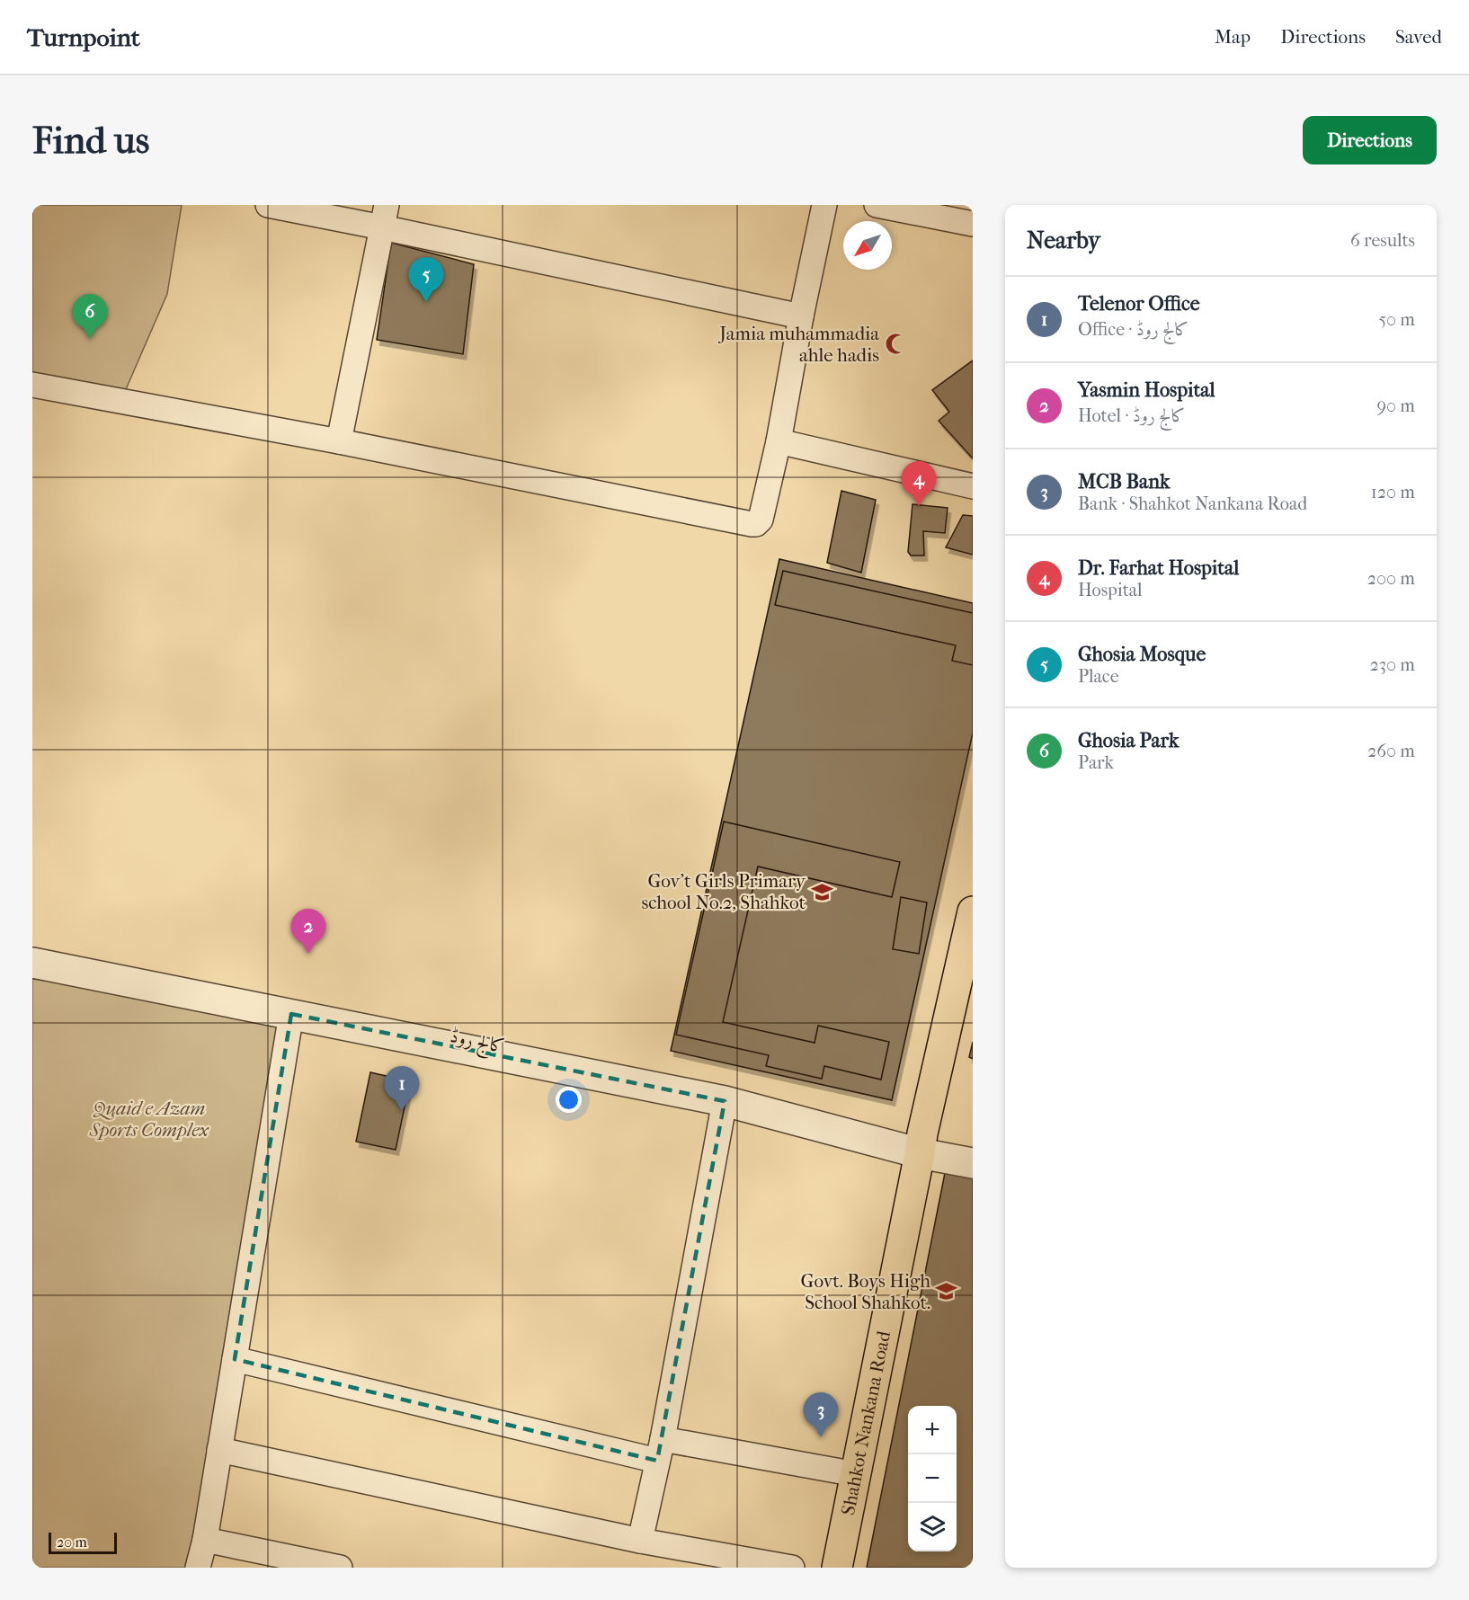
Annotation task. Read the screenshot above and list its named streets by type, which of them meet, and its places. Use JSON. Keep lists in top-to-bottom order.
{
  "streets": {
    "main road": ["Shahkot Nankana Road"],
    "street": ["کالج روڈ"]
  },
  "crossings": [
    ["کالج روڈ", "Shahkot Nankana Road"]
  ],
  "parks": ["Quaid e Azam Sports Complex"],
  "places": {
    "mosque": ["Jamia muhammadia ahle hadis"],
    "school or university": ["Gov't Girls Primary school No.2, Shahkot", "Govt. Boys High School Shahkot."]
  },
  "scale_bar": "20 m",
  "north": "bottom left",
  "page": {
    "header": "Turnpoint",
    "nav": ["Map", "Directions", "Saved"],
    "buttons": "Directions",
    "title": "Find us",
    "heading": ["Nearby", "6 results"],
    "pins": [
      "5",
      "6",
      "4",
      "2",
      "1",
      "3"
    ],
    "list": [
      {
        "mark": "1",
        "name": "Telenor Office",
        "note": "Office · کالج روڈ",
        "value": "50 m"
      },
      {
        "mark": "2",
        "name": "Yasmin Hospital",
        "note": "Hotel · کالج روڈ",
        "value": "90 m"
      },
      {
        "mark": "3",
        "name": "MCB Bank",
        "note": "Bank · Shahkot Nankana Road",
        "value": "120 m"
      },
      {
        "mark": "4",
        "name": "Dr. Farhat Hospital",
        "note": "Hospital",
        "value": "200 m"
      },
      {
        "mark": "5",
        "name": "Ghosia Mosque",
        "note": "Place",
        "value": "230 m"
      },
      {
        "mark": "6",
        "name": "Ghosia Park",
        "note": "Park",
        "value": "260 m"
      }
    ],
    "map_buttons": ["+", "−"],
    "scale": "20 m"
  }
}
